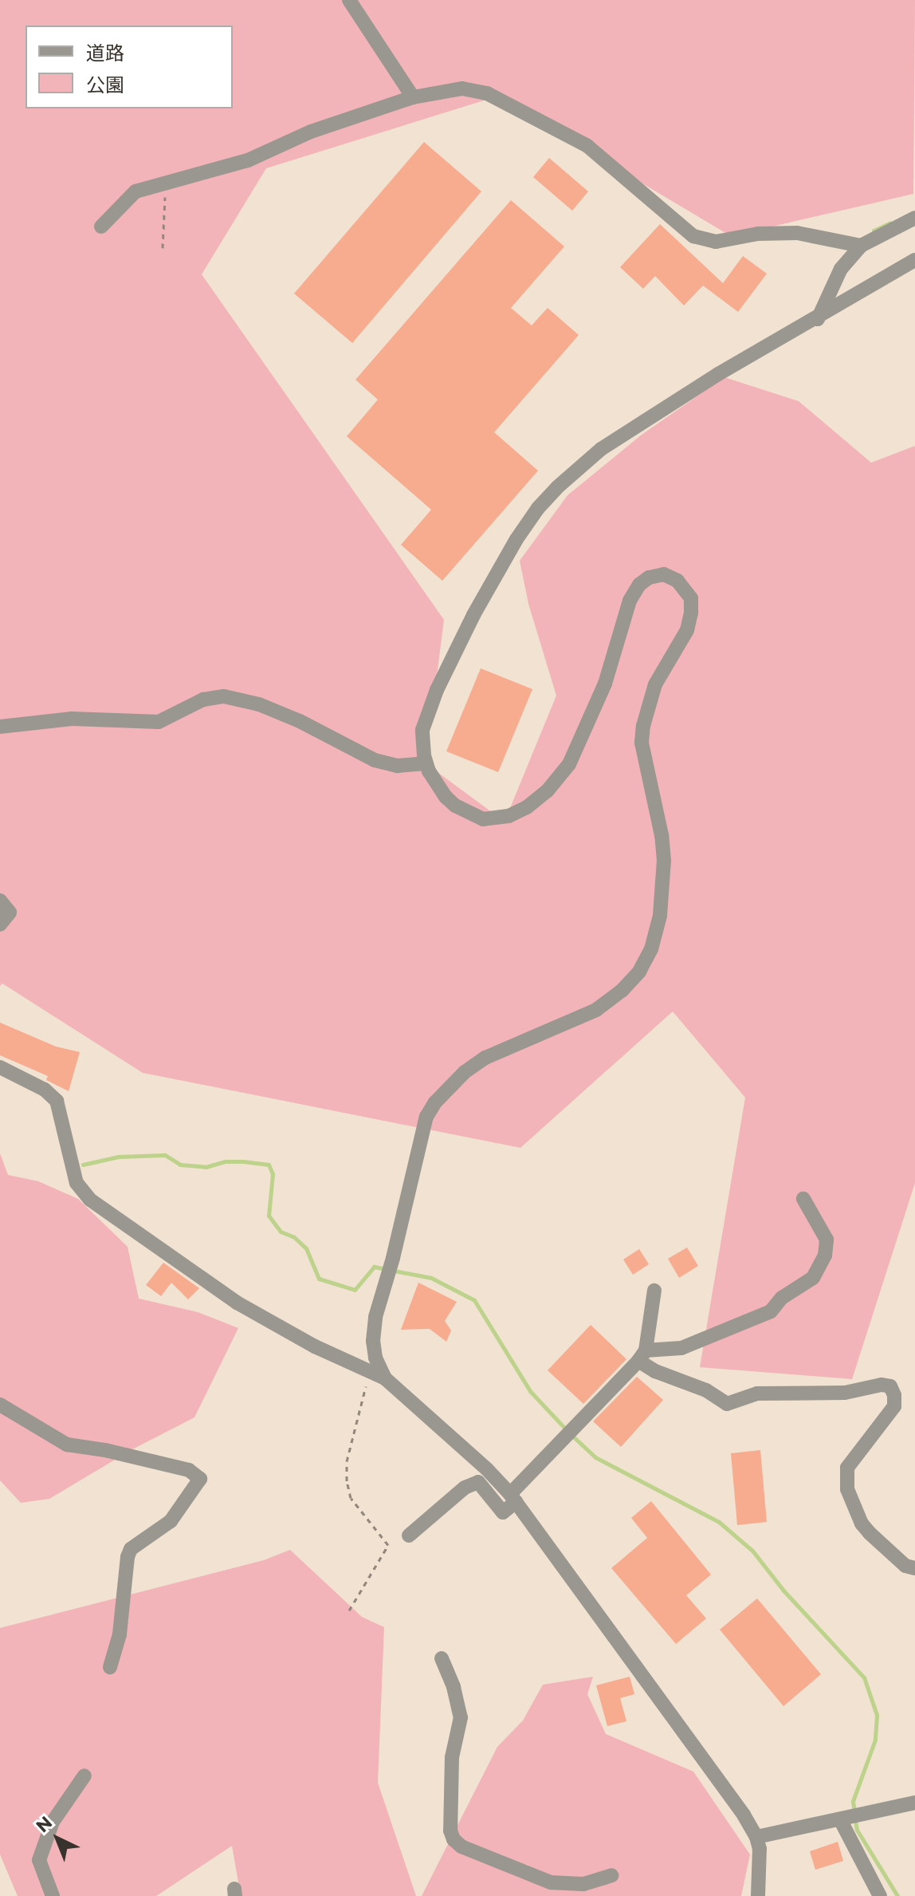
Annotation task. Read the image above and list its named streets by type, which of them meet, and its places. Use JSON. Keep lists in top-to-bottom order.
{
  "legend": ["道路", "公園"],
  "north": "top left"
}
